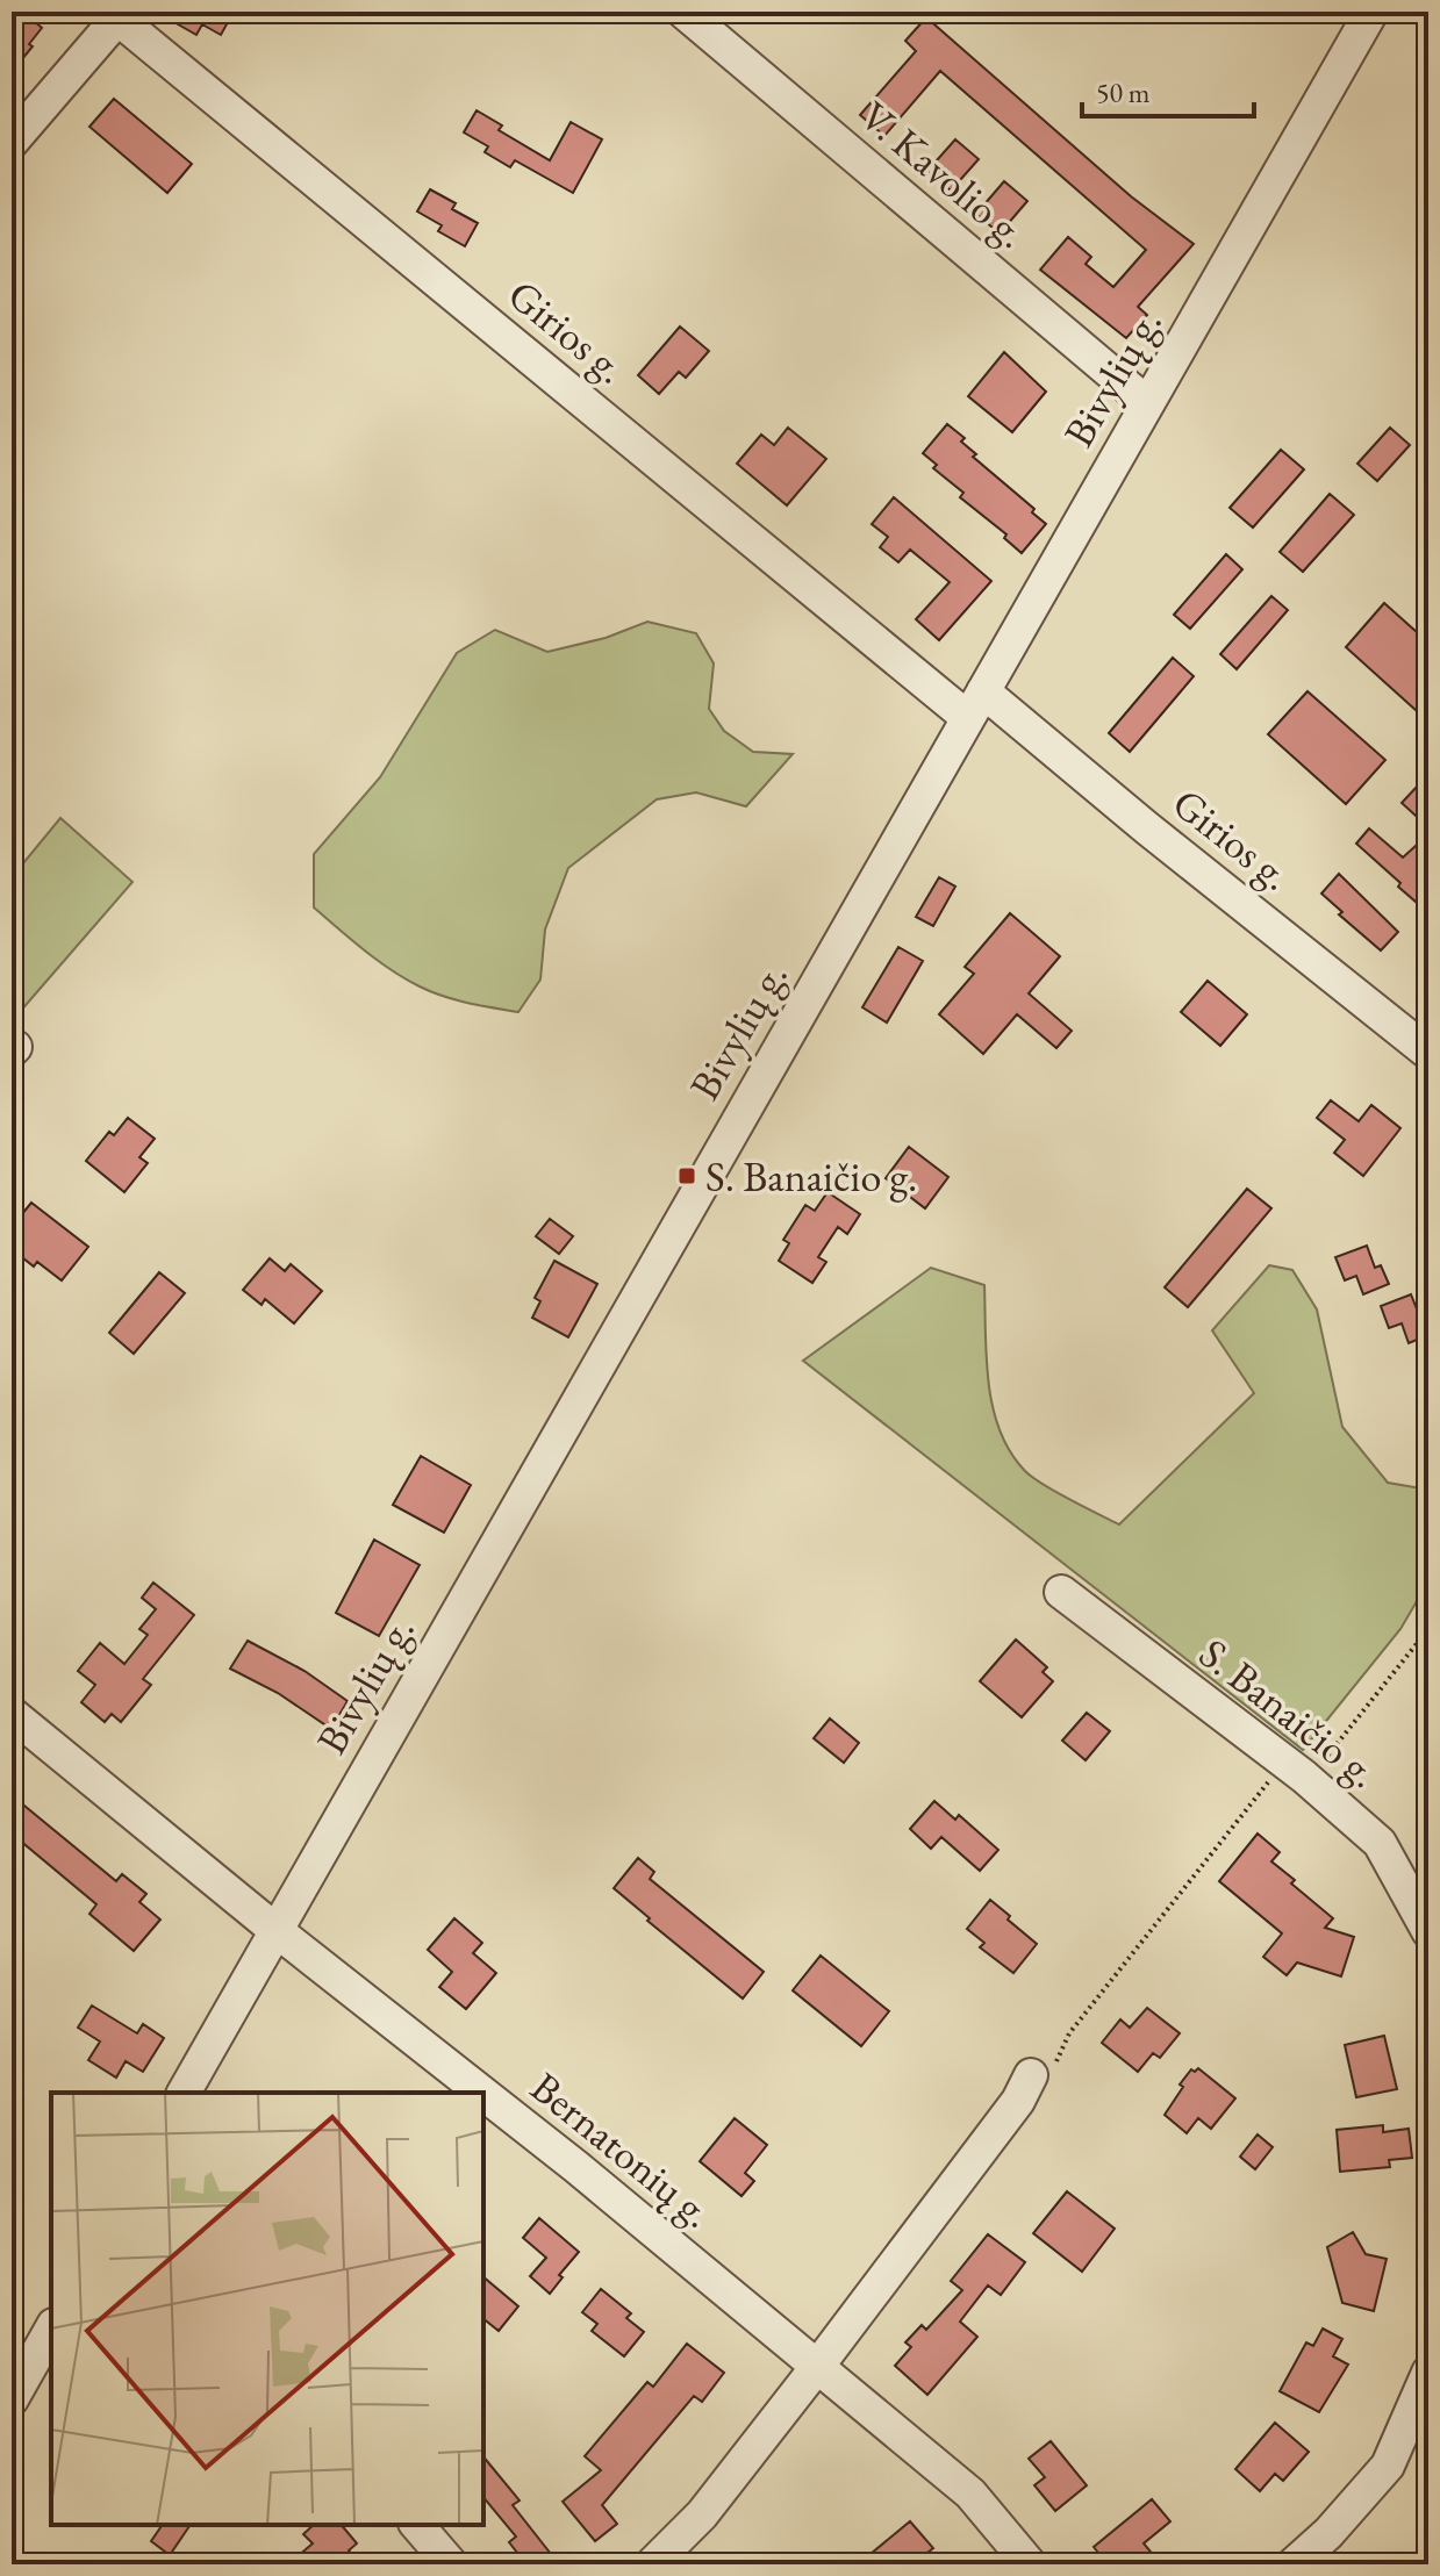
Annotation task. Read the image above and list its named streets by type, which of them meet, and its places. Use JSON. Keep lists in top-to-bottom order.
{
  "streets": {
    "street": [
      "V. Kavolio g.",
      "Girios g.",
      "Bivylių g.",
      "S. Banaičio g.",
      "Bernatonių g."
    ]
  },
  "crossings": [
    ["V. Kavolio g.", "Bivylių g."],
    ["Girios g.", "Bivylių g."],
    ["Bivylių g.", "Bernatonių g."]
  ],
  "places": {
    "transit": ["S. Banaičio g."]
  },
  "scale_bar": "50 m"
}
